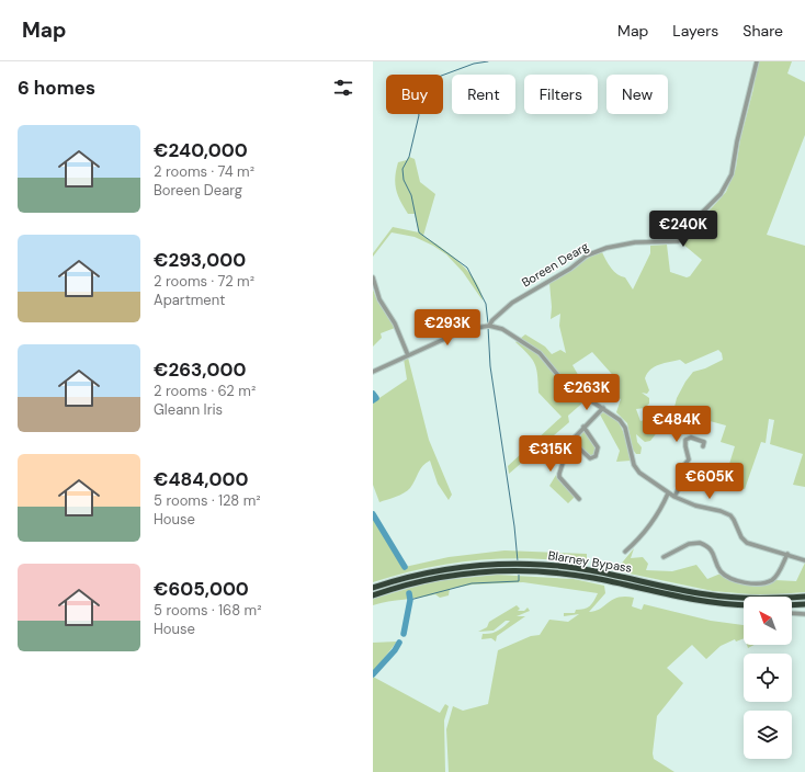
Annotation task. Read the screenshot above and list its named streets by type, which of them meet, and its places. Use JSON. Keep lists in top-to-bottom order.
{
  "streets": {
    "highway": ["Blarney Bypass"],
    "street": ["Boreen Dearg"]
  },
  "north": "top left",
  "page": {
    "header": "Map",
    "nav": ["Map", "Layers", "Share"],
    "heading": "6 homes",
    "chip": [
      "Buy",
      "Rent",
      "Filters",
      "New"
    ],
    "list": [
      {
        "name": "€240,000",
        "note": "2 rooms · 74 m² · Boreen Dearg"
      },
      {
        "name": "€293,000",
        "note": "2 rooms · 72 m² · Apartment"
      },
      {
        "name": "€263,000",
        "note": "2 rooms · 62 m² · Gleann Iris"
      },
      {
        "name": "€484,000",
        "note": "5 rooms · 128 m² · House"
      },
      {
        "name": "€605,000",
        "note": "5 rooms · 168 m² · House"
      }
    ],
    "price": [
      "€240K",
      "€293K",
      "€263K",
      "€484K",
      "€315K",
      "€605K"
    ]
  }
}
